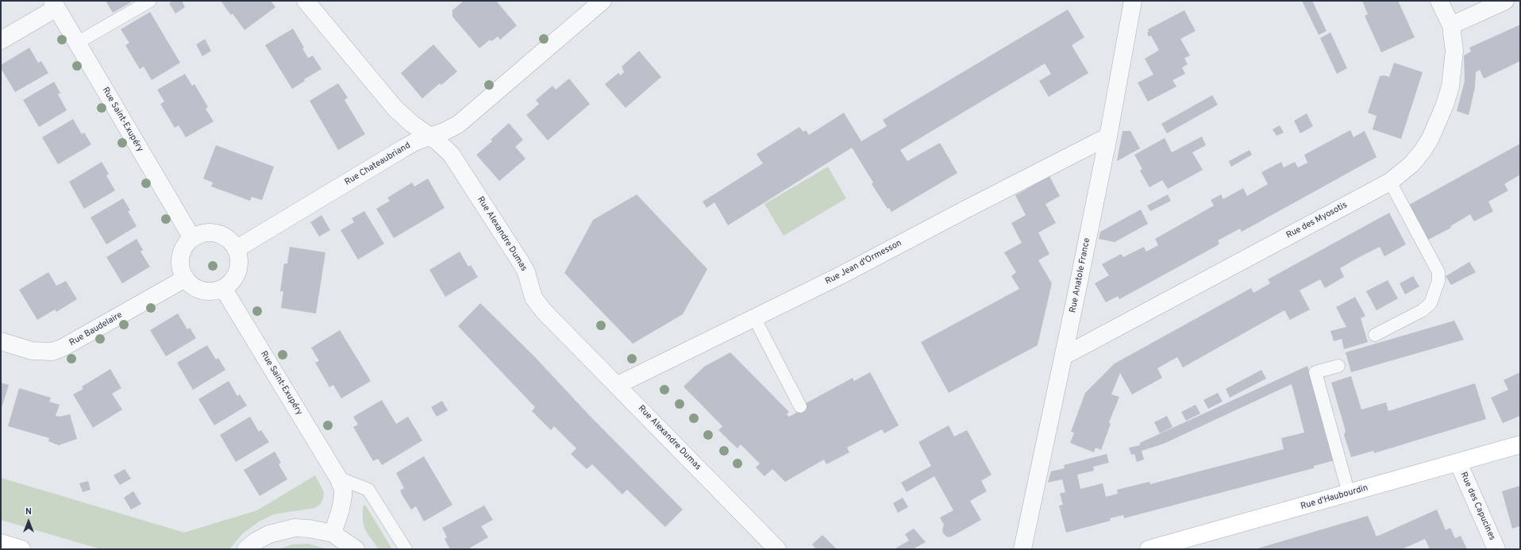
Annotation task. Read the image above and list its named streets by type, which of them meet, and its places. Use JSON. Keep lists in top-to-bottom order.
{
  "streets": {
    "main road": ["Rue d'Haubourdin"],
    "street": [
      "Rue Saint-Exupéry",
      "Rue Chateaubriand",
      "Rue des Myosotis",
      "Rue Alexandre Dumas",
      "Rue Jean d'Ormesson",
      "Rue Anatole France",
      "Rue Baudelaire",
      "Rue des Capucines"
    ]
  },
  "crossings": [
    ["Rue Saint-Exupéry", "Rue Chateaubriand"],
    ["Rue Saint-Exupéry", "Rue Baudelaire"],
    ["Rue Chateaubriand", "Rue Alexandre Dumas"],
    ["Rue Chateaubriand", "Rue Baudelaire"],
    ["Rue des Myosotis", "Rue Anatole France"],
    ["Rue Alexandre Dumas", "Rue Jean d'Ormesson"],
    ["Rue Jean d'Ormesson", "Rue Anatole France"],
    ["Rue d'Haubourdin", "Rue des Capucines"]
  ],
  "north": "top"
}
